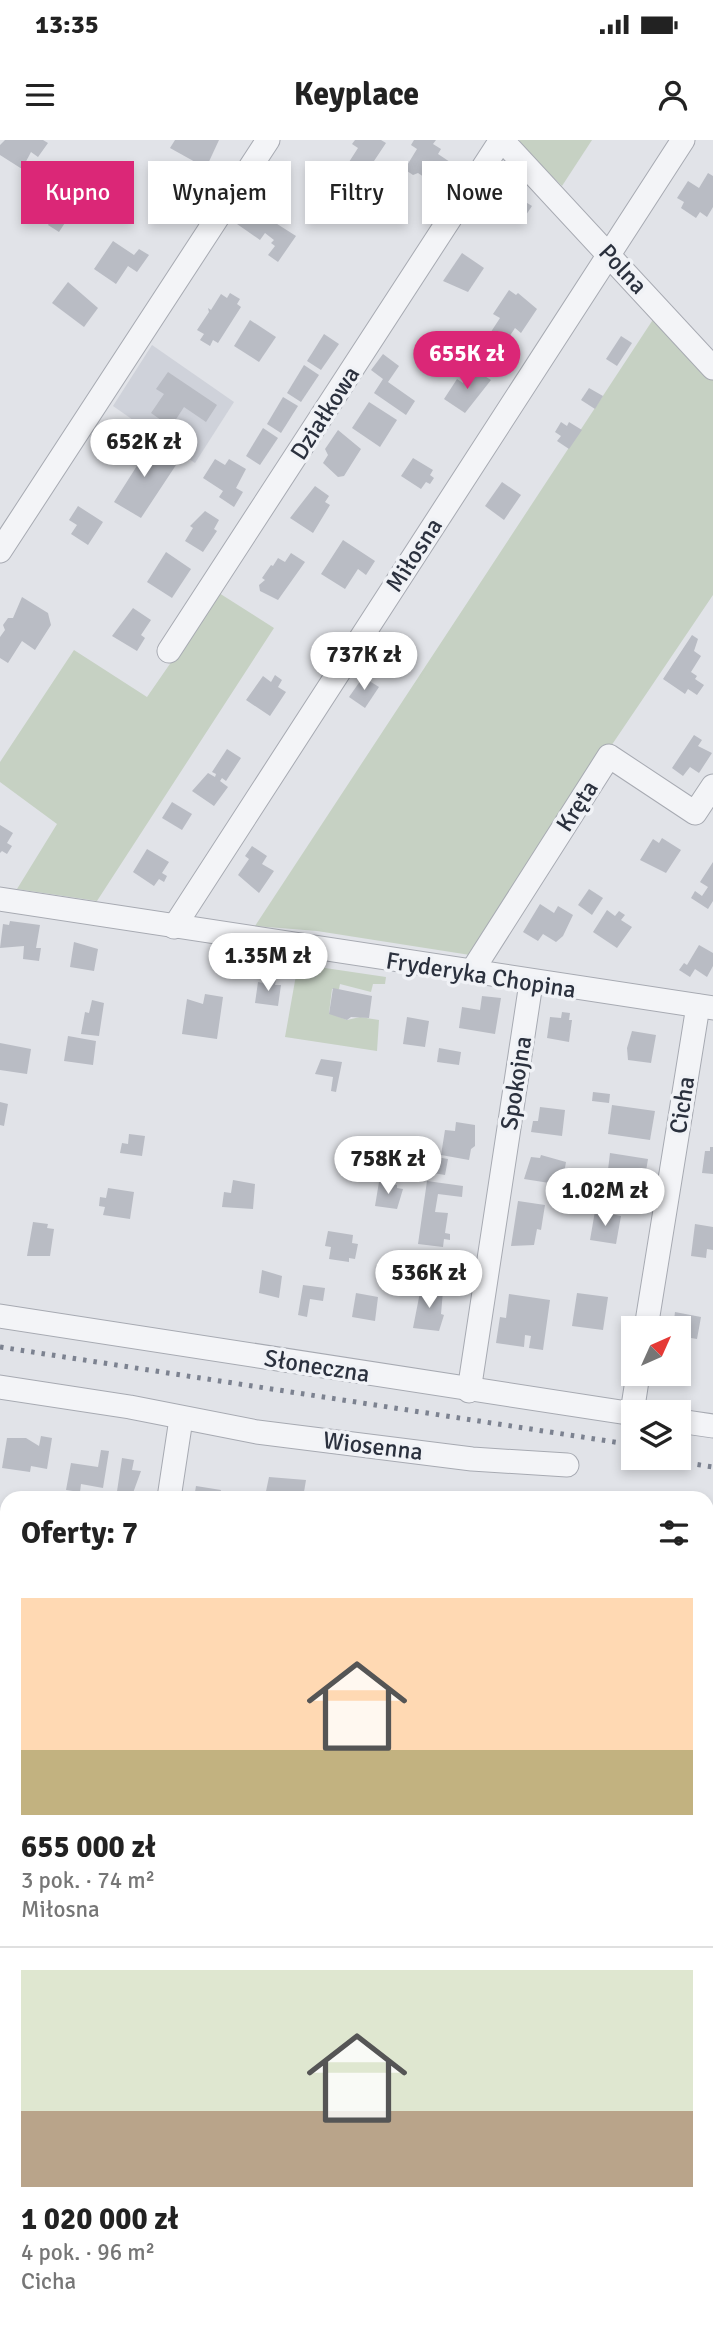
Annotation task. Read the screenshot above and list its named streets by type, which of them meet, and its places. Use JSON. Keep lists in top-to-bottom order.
{
  "streets": {
    "street": [
      "Polna",
      "Działkowa",
      "Miłosna",
      "Kręta",
      "Fryderyka Chopina",
      "Spokojna",
      "Cicha",
      "Słoneczna",
      "Wiosenna"
    ]
  },
  "crossings": [
    ["Polna", "Działkowa"],
    ["Polna", "Miłosna"],
    ["Miłosna", "Fryderyka Chopina"],
    ["Kręta", "Fryderyka Chopina"],
    ["Fryderyka Chopina", "Spokojna"],
    ["Fryderyka Chopina", "Cicha"],
    ["Spokojna", "Słoneczna"]
  ],
  "north": "top right",
  "page": {
    "status": "13:35",
    "header": "Keyplace",
    "chip": [
      "Kupno",
      "Wynajem",
      "Filtry",
      "Nowe"
    ],
    "price": [
      "655K zł",
      "652K zł",
      "737K zł",
      "1.35M zł",
      "758K zł",
      "1.02M zł",
      "536K zł"
    ],
    "heading": "Oferty: 7",
    "list": [
      {
        "name": "655 000 zł",
        "note": "3 pok. · 74 m² · Miłosna"
      },
      {
        "name": "1 020 000 zł",
        "note": "4 pok. · 96 m² · Cicha"
      }
    ]
  }
}
